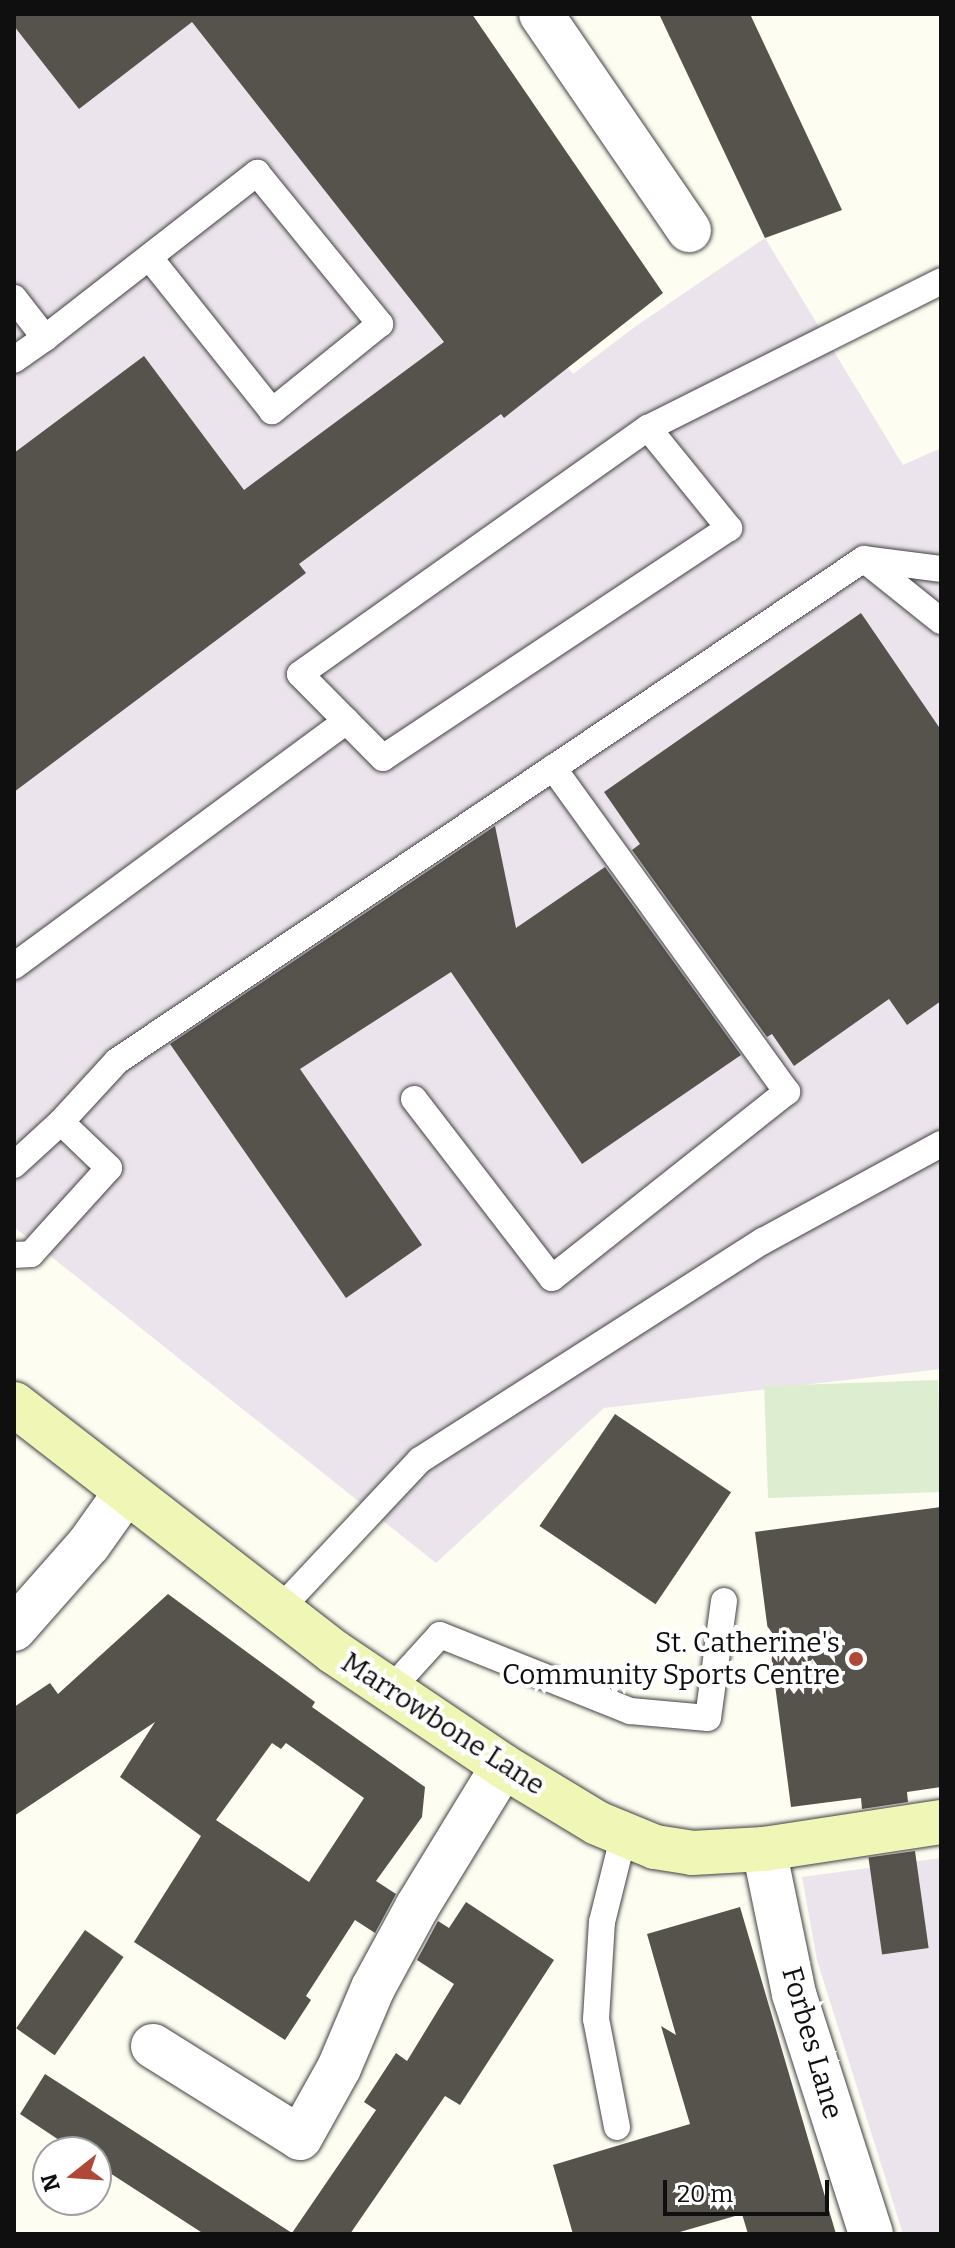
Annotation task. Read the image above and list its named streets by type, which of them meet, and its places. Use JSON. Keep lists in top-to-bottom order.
{
  "streets": {
    "main road": ["Marrowbone Lane"],
    "street": ["Forbes Lane"]
  },
  "crossings": [
    ["Marrowbone Lane", "Forbes Lane"]
  ],
  "places": ["St. Catherine's Community Sports Centre"],
  "scale_bar": "20 m",
  "north": "left"
}
